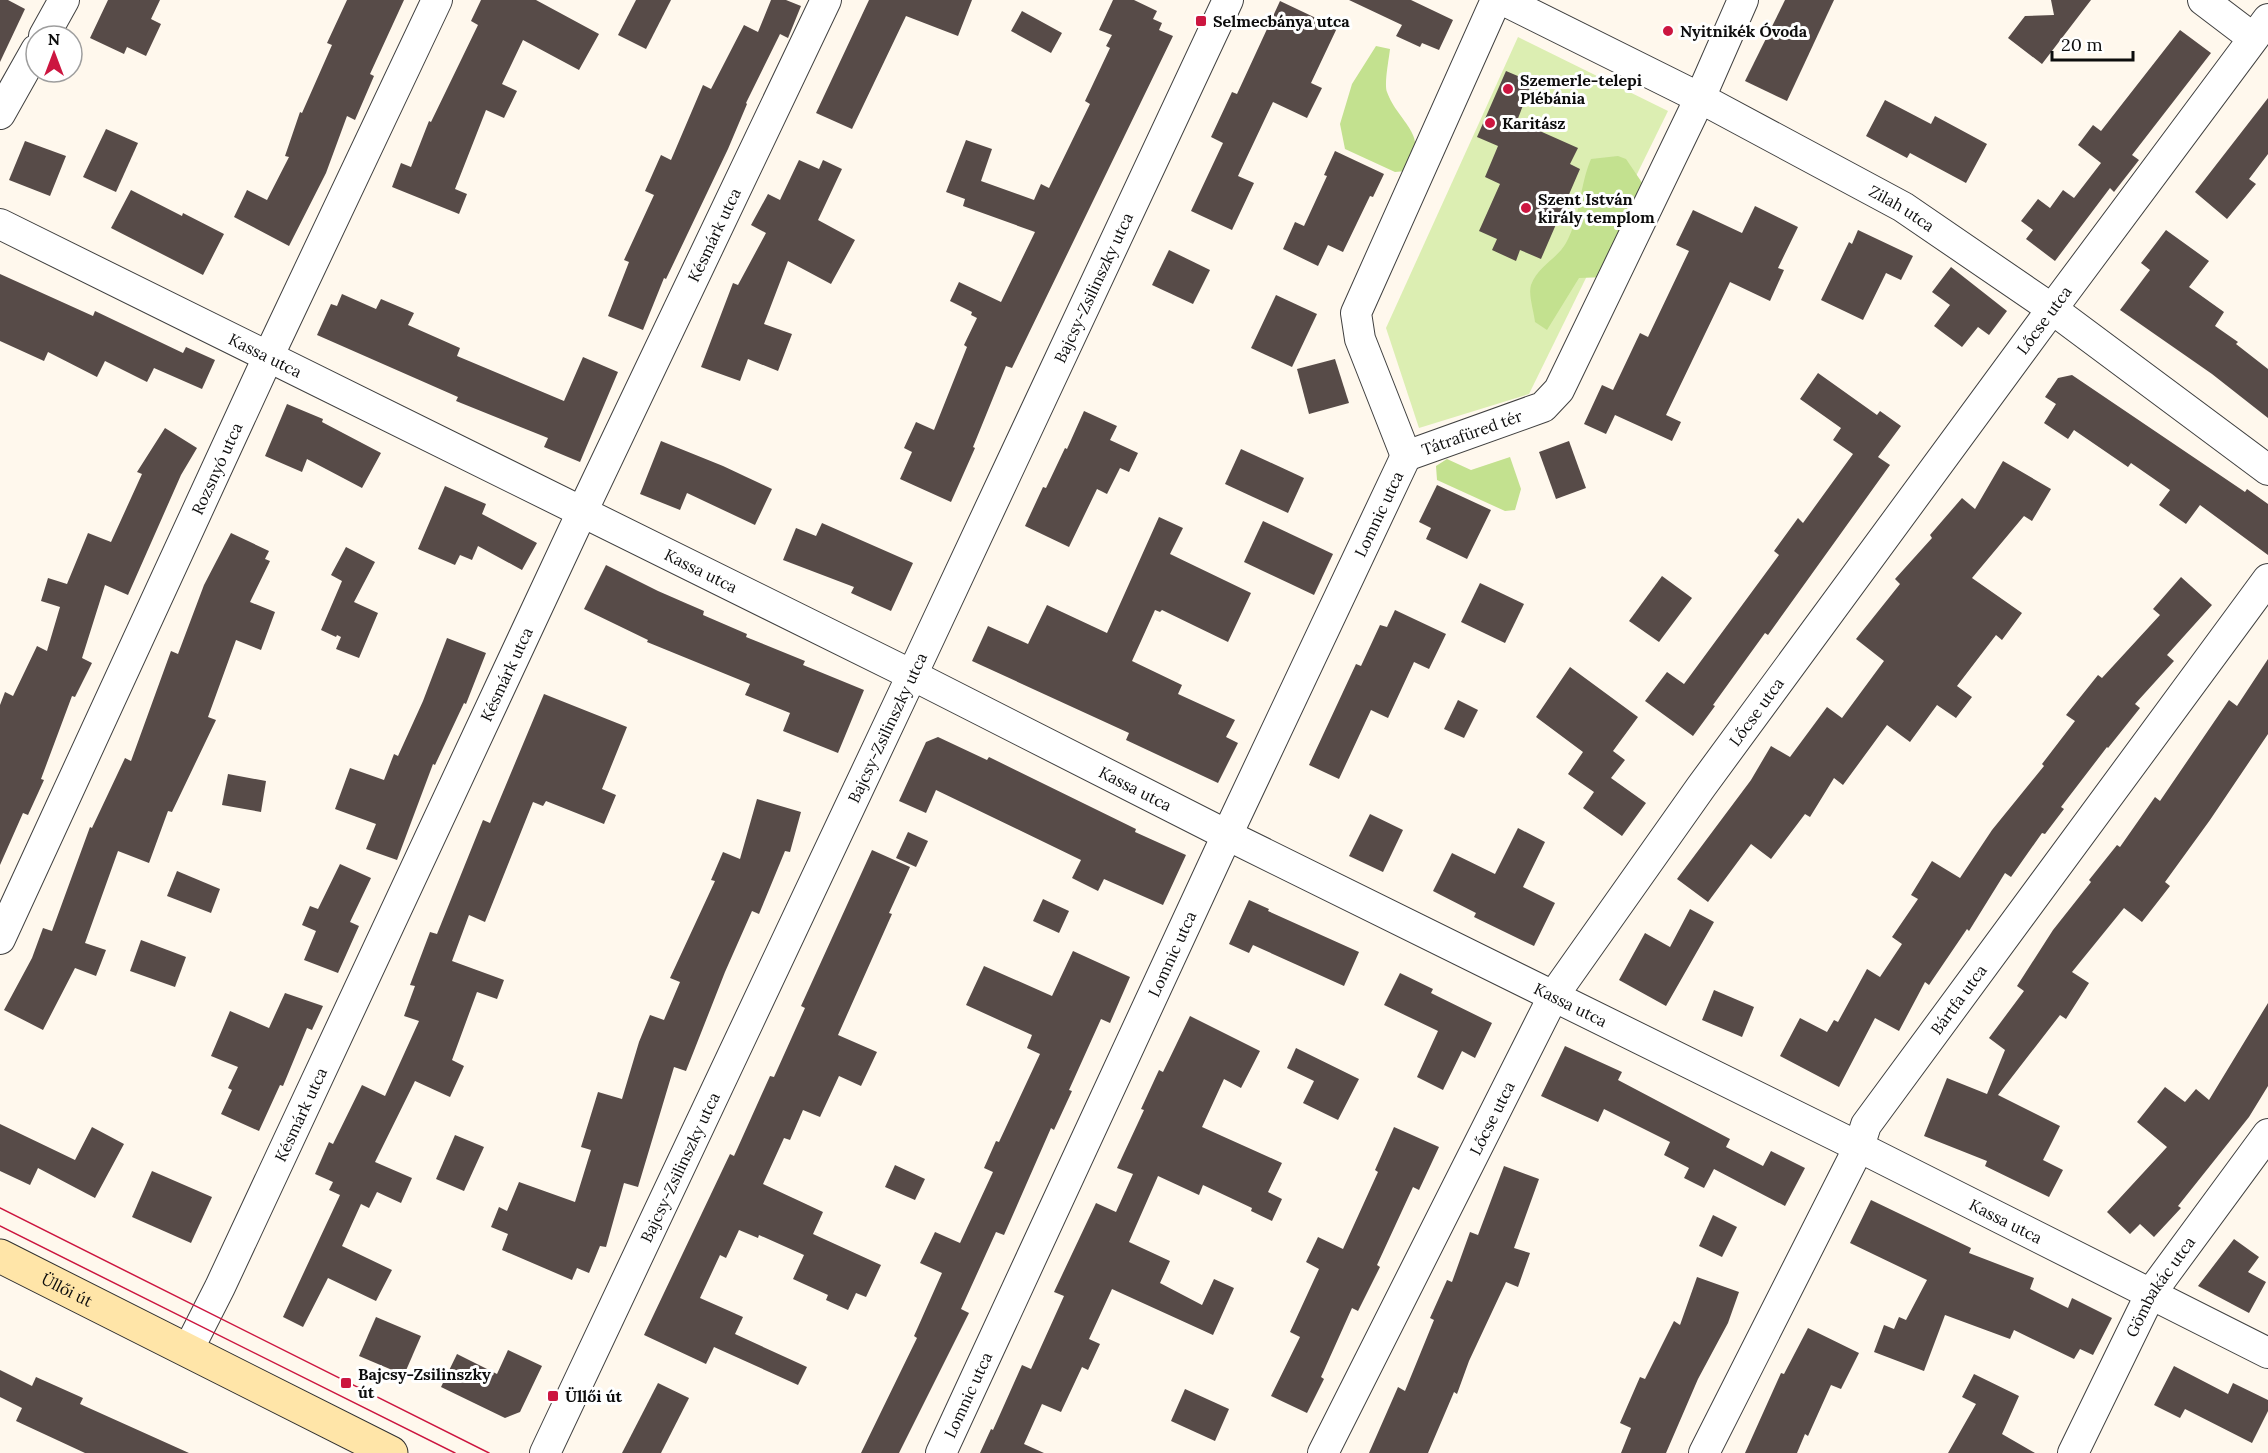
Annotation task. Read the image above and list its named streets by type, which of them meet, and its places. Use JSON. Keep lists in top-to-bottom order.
{
  "streets": {
    "main road": ["Üllői út"],
    "street": [
      "Zilah utca",
      "Késmárk utca",
      "Bajcsy-Zsilinszky utca",
      "Lőcse utca",
      "Kassa utca",
      "Tátrafüred tér",
      "Rozsnyó utca",
      "Lomnic utca",
      "Bártfa utca",
      "Gömbakác utca"
    ]
  },
  "crossings": [
    ["Zilah utca", "Lőcse utca"],
    ["Zilah utca", "Tátrafüred tér"],
    ["Késmárk utca", "Kassa utca"],
    ["Késmárk utca", "Üllői út"],
    ["Bajcsy-Zsilinszky utca", "Kassa utca"],
    ["Lőcse utca", "Kassa utca"],
    ["Kassa utca", "Rozsnyó utca"],
    ["Kassa utca", "Lomnic utca"],
    ["Kassa utca", "Bártfa utca"],
    ["Kassa utca", "Gömbakác utca"],
    ["Tátrafüred tér", "Lomnic utca"]
  ],
  "places": {
    "transit": ["Selmecbánya utca", "Bajcsy-Zsilinszky út", "Üllői út"],
    "other": [
      "Nyitnikék Óvoda",
      "Szemerle-telepi Plébánia",
      "Karitász",
      "Szent István király templom"
    ]
  },
  "scale_bar": "20 m",
  "north": "top"
}
